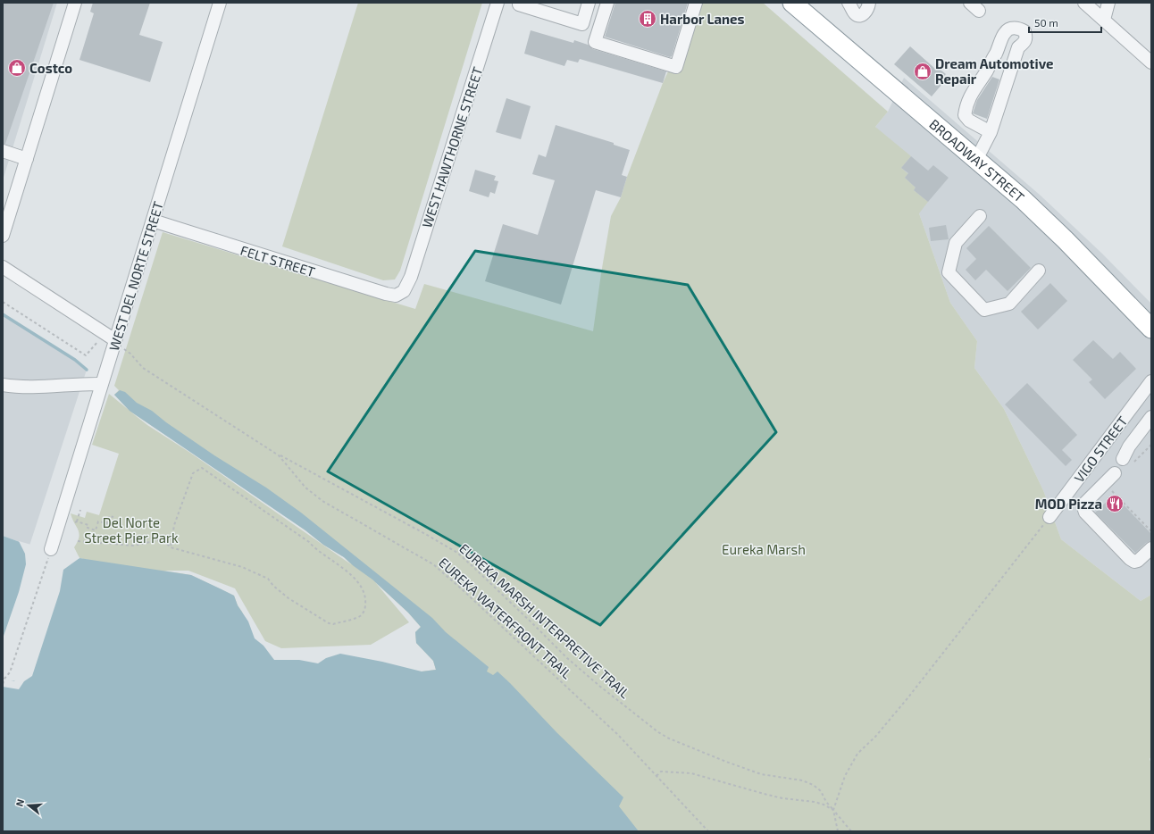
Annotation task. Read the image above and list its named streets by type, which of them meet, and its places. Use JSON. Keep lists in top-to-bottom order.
{
  "streets": {
    "highway": ["BROADWAY STREET"],
    "street": [
      "WEST HAWTHORNE STREET",
      "FELT STREET",
      "WEST DEL NORTE STREET",
      "VIGO STREET"
    ],
    "path": ["EUREKA WATERFRONT TRAIL", "EUREKA MARSH INTERPRETIVE TRAIL"]
  },
  "crossings": [
    ["WEST HAWTHORNE STREET", "FELT STREET"],
    ["FELT STREET", "WEST DEL NORTE STREET"],
    ["WEST DEL NORTE STREET", "EUREKA WATERFRONT TRAIL"],
    ["EUREKA WATERFRONT TRAIL", "EUREKA MARSH INTERPRETIVE TRAIL"]
  ],
  "parks": ["Del Norte Street Pier Park", "Eureka Marsh"],
  "places": {
    "building": ["Harbor Lanes"],
    "shop": ["Costco", "Dream Automotive Repair"],
    "restaurant": ["MOD Pizza"]
  },
  "scale_bar": "50 m",
  "north": "left"
}
